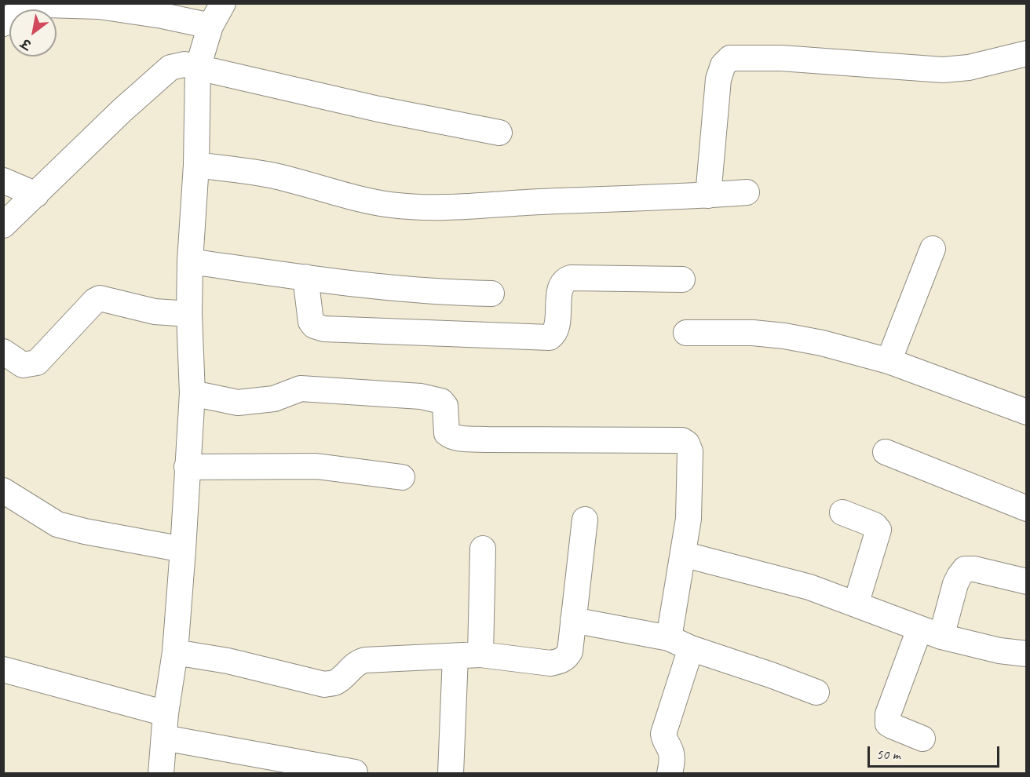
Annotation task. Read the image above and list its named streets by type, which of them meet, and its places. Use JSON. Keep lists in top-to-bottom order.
{
  "scale_bar": "50 m",
  "north": "bottom left"
}
